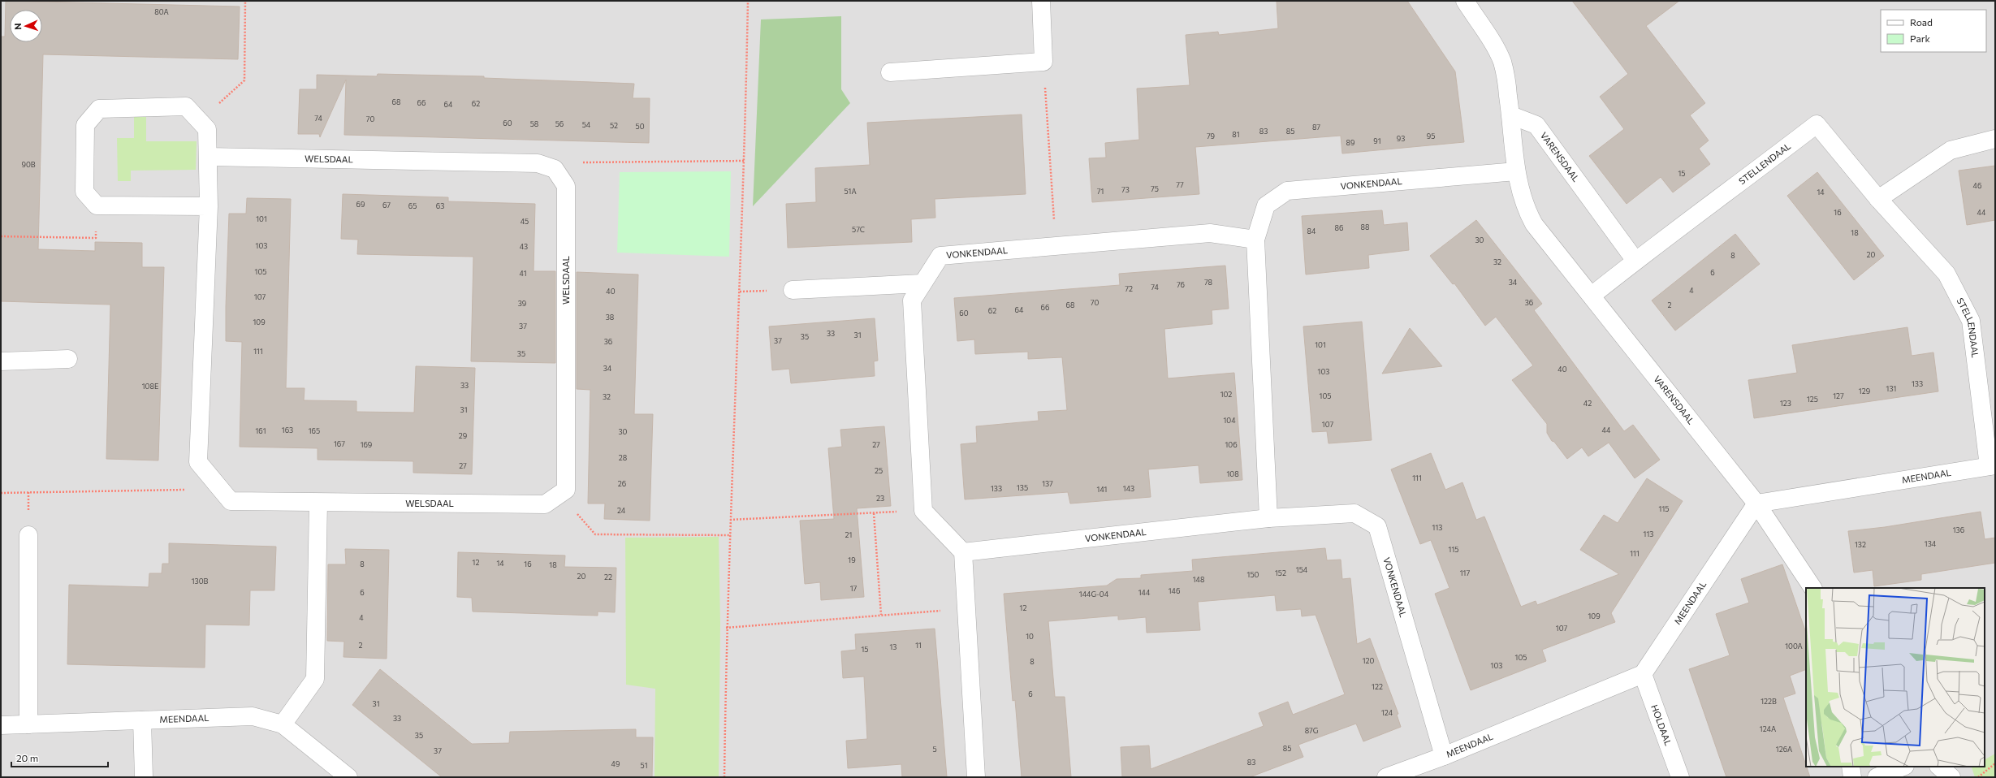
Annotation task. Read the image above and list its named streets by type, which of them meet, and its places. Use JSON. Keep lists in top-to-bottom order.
{
  "streets": {
    "street": [
      "VARENSDAAL",
      "WELSDAAL",
      "STELLENDAAL",
      "VONKENDAAL",
      "MEENDAAL",
      "HOLDAAL"
    ]
  },
  "crossings": [
    ["VARENSDAAL", "STELLENDAAL"],
    ["VARENSDAAL", "VONKENDAAL"],
    ["VARENSDAAL", "MEENDAAL"],
    ["STELLENDAAL", "MEENDAAL"],
    ["VONKENDAAL", "MEENDAAL"],
    ["MEENDAAL", "HOLDAAL"]
  ],
  "house_numbers": [
    "80A",
    "68",
    "66",
    "62",
    "64",
    "74",
    "70",
    "60",
    "58",
    "56",
    "54",
    "52",
    "50",
    "87",
    "83",
    "85",
    "81",
    "79",
    "95",
    "93",
    "91",
    "89",
    "90B",
    "15",
    "77",
    "46",
    "75",
    "73",
    "51A",
    "71",
    "14",
    "69",
    "67",
    "65",
    "63",
    "16",
    "44",
    "101",
    "45",
    "88",
    "86",
    "57C",
    "84",
    "18",
    "30",
    "103",
    "43",
    "20",
    "8",
    "32",
    "105",
    "6",
    "41",
    "78",
    "34",
    "76",
    "74",
    "72",
    "4",
    "40",
    "107",
    "70",
    "36",
    "39",
    "68",
    "2",
    "66",
    "64",
    "62",
    "60",
    "38",
    "109",
    "37",
    "33",
    "31",
    "35",
    "37",
    "36",
    "101",
    "111",
    "35",
    "34",
    "40",
    "103",
    "133",
    "33",
    "108E",
    "131",
    "129",
    "102",
    "105",
    "127",
    "32",
    "125",
    "42",
    "123",
    "31",
    "104",
    "107",
    "163",
    "44",
    "161",
    "165",
    "30",
    "29",
    "167",
    "169",
    "27",
    "106",
    "28",
    "27",
    "25",
    "108",
    "111",
    "26",
    "137",
    "135",
    "133",
    "143",
    "141",
    "23",
    "115",
    "24",
    "113",
    "136",
    "113",
    "21",
    "134",
    "132",
    "115",
    "111",
    "19",
    "12",
    "14",
    "8",
    "16",
    "18",
    "154",
    "152",
    "117",
    "150",
    "20",
    "22",
    "148",
    "130B",
    "17",
    "146",
    "6",
    "144",
    "144G-04",
    "12",
    "109",
    "4",
    "107",
    "10",
    "2",
    "11",
    "100A",
    "13",
    "15",
    "105",
    "120",
    "8",
    "103",
    "122",
    "6",
    "122B",
    "31",
    "124",
    "33",
    "124A",
    "87G",
    "35",
    "85",
    "5",
    "126A",
    "37",
    "83",
    "49",
    "51"
  ],
  "legend": ["Road", "Park"],
  "scale_bar": "20 m",
  "north": "left"
}
